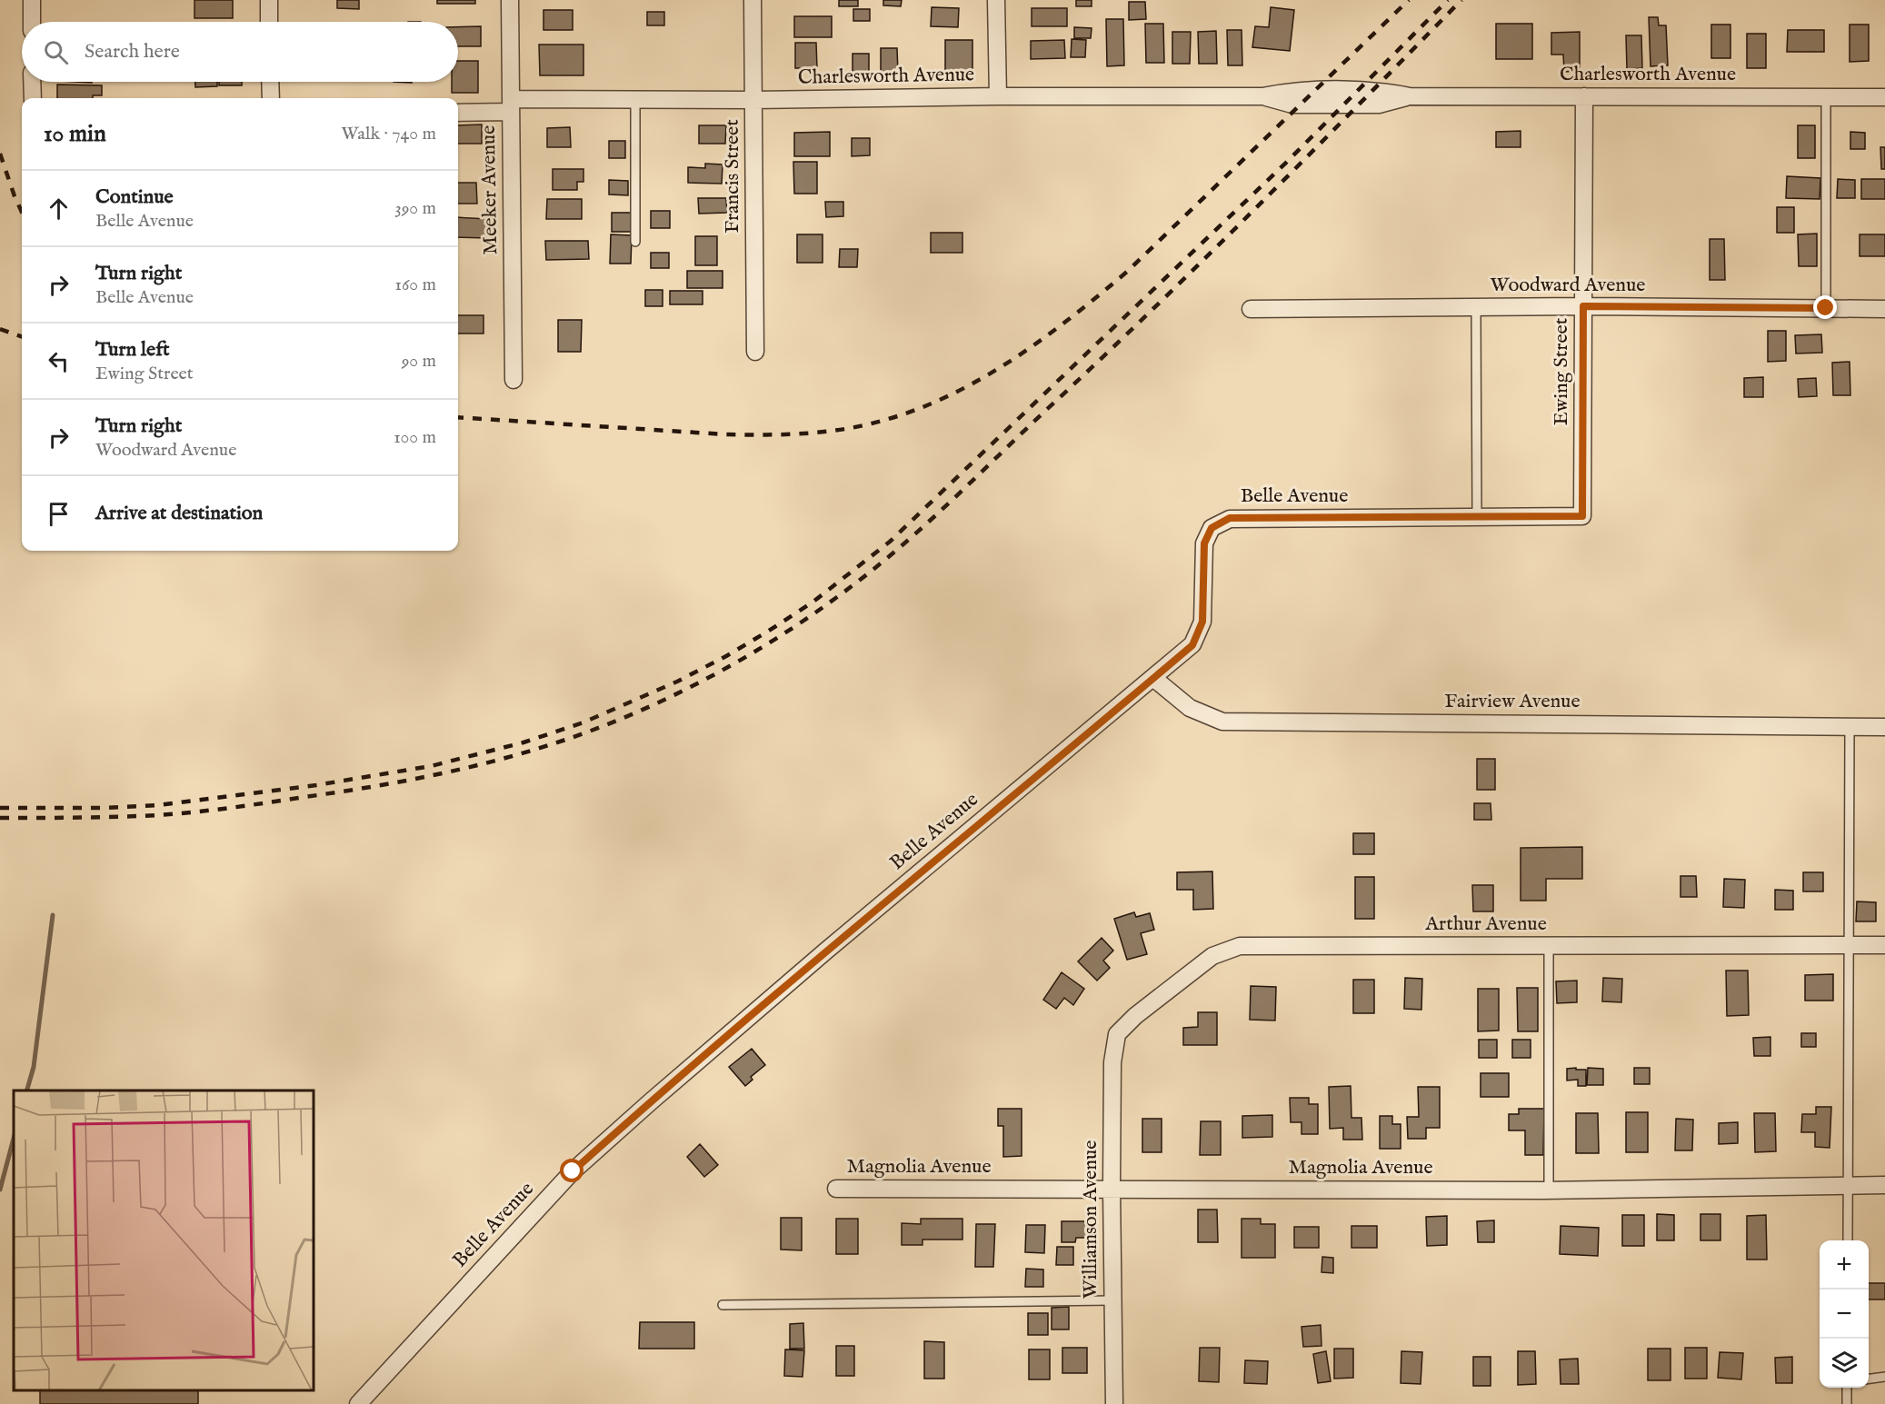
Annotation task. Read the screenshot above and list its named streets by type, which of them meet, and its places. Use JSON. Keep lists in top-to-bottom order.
{
  "streets": {
    "street": [
      "Charlesworth Avenue",
      "Francis Street",
      "Meeker Avenue",
      "Woodward Avenue",
      "Ewing Street",
      "Belle Avenue",
      "Fairview Avenue",
      "Arthur Avenue",
      "Magnolia Avenue",
      "Williamson Avenue"
    ]
  },
  "crossings": [
    ["Charlesworth Avenue", "Francis Street"],
    ["Charlesworth Avenue", "Meeker Avenue"],
    ["Charlesworth Avenue", "Ewing Street"],
    ["Woodward Avenue", "Ewing Street"],
    ["Ewing Street", "Belle Avenue"],
    ["Belle Avenue", "Fairview Avenue"],
    ["Arthur Avenue", "Williamson Avenue"],
    ["Magnolia Avenue", "Williamson Avenue"]
  ],
  "page": {
    "search": "Search here",
    "heading": ["10 min", "Walk · 740 m"],
    "list": [
      ["Continue", "Belle Avenue", "390 m"],
      ["Turn right", "Belle Avenue", "160 m"],
      ["Turn left", "Ewing Street", "90 m"],
      ["Turn right", "Woodward Avenue", "100 m"],
      "Arrive at destination"
    ],
    "map_buttons": ["+", "−"]
  }
}
